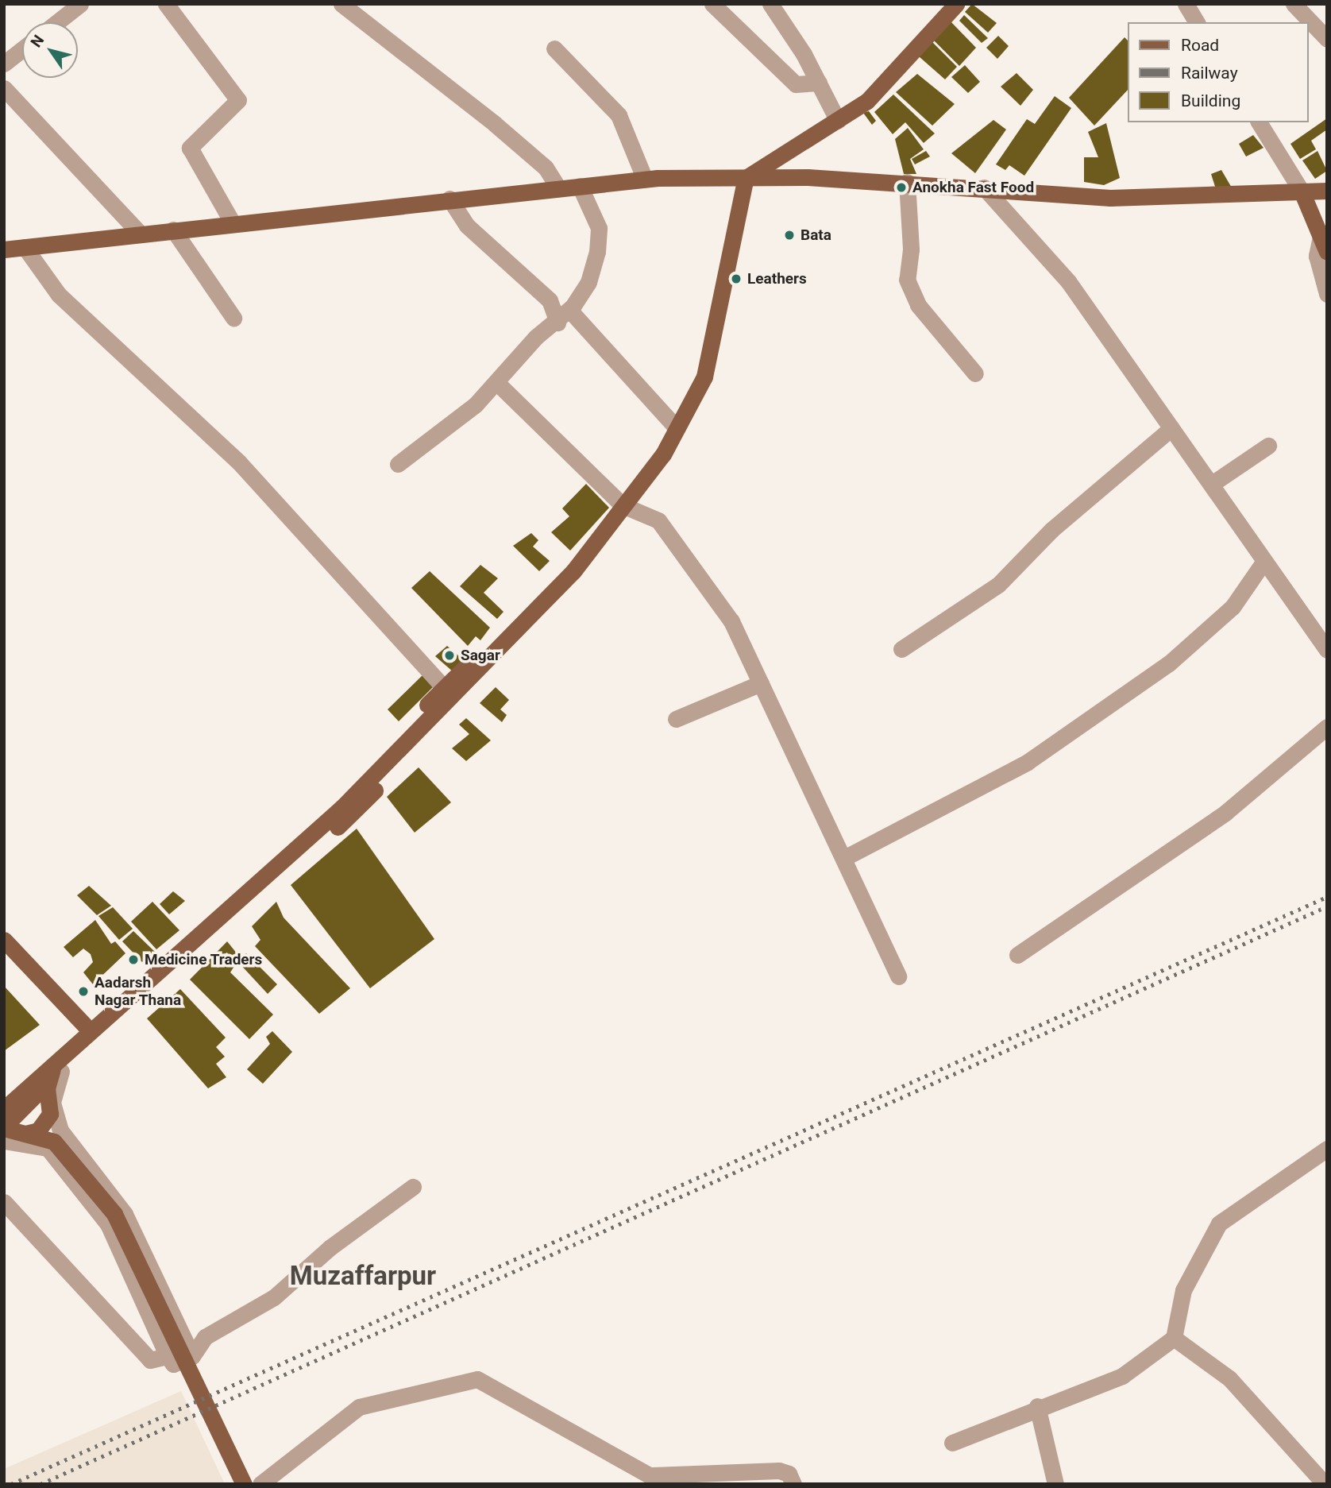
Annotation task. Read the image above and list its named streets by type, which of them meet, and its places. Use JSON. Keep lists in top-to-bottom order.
{
  "districts": ["Muzaffarpur"],
  "places": [
    "Anokha Fast Food",
    "Bata",
    "Leathers",
    "Sagar",
    "Medicine Traders",
    "Aadarsh Nagar Thana"
  ],
  "legend": ["Road", "Railway", "Building"],
  "north": "top left"
}
